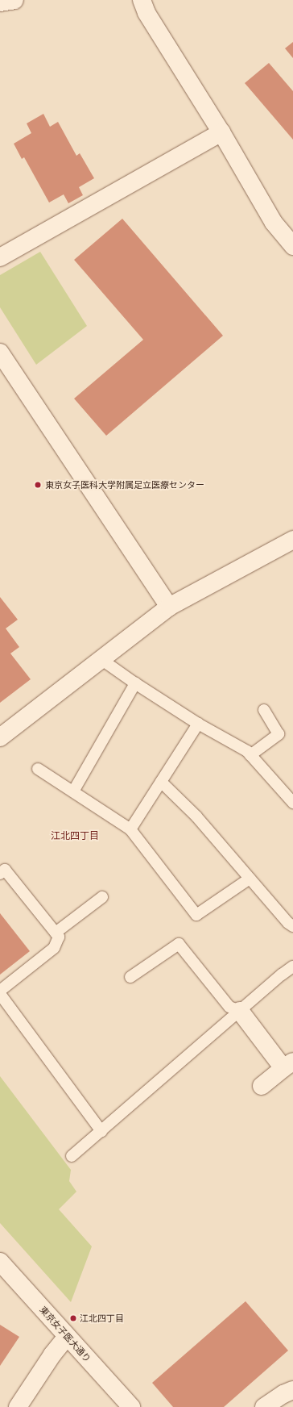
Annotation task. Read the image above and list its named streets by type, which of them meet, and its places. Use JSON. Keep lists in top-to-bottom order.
{
  "streets": {
    "street": ["東京女子医大通り"]
  },
  "districts": ["江北四丁目"],
  "places": ["東京女子医科大学附属足立医療センター", "江北四丁目"]
}
